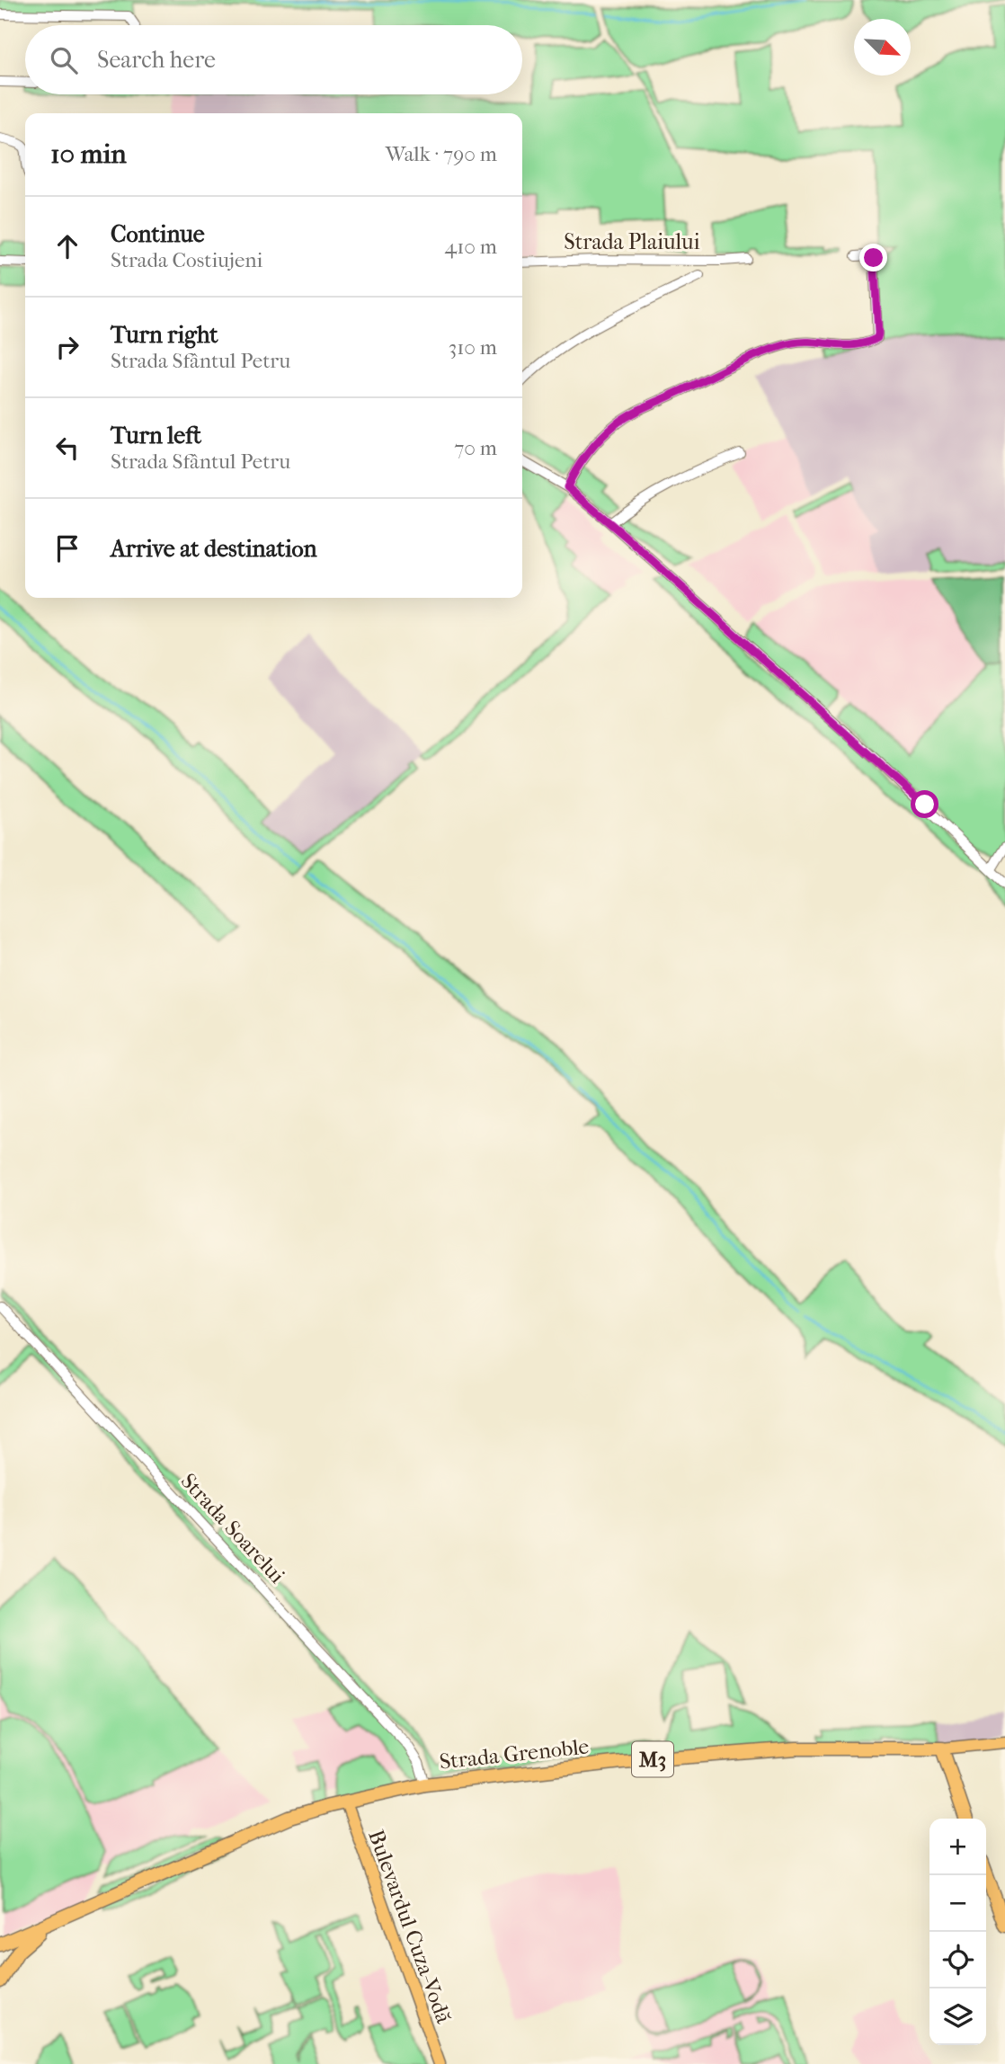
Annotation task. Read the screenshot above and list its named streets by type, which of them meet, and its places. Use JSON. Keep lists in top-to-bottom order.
{
  "streets": {
    "highway": ["Strada Grenoble", "M3"],
    "main road": ["Bulevardul Cuza-Vodă"],
    "street": ["Strada Plaiului", "Strada Soarelui"]
  },
  "crossings": [
    ["Strada Soarelui", "Strada Grenoble"],
    ["Strada Grenoble", "Bulevardul Cuza-Vodă"]
  ],
  "north": "bottom right",
  "page": {
    "search": "Search here",
    "heading": ["10 min", "Walk · 790 m"],
    "list": [
      ["Continue", "Strada Costiujeni", "410 m"],
      ["Turn right", "Strada Sfântul Petru", "310 m"],
      ["Turn left", "Strada Sfântul Petru", "70 m"],
      "Arrive at destination"
    ],
    "map_buttons": ["+", "−"]
  }
}
